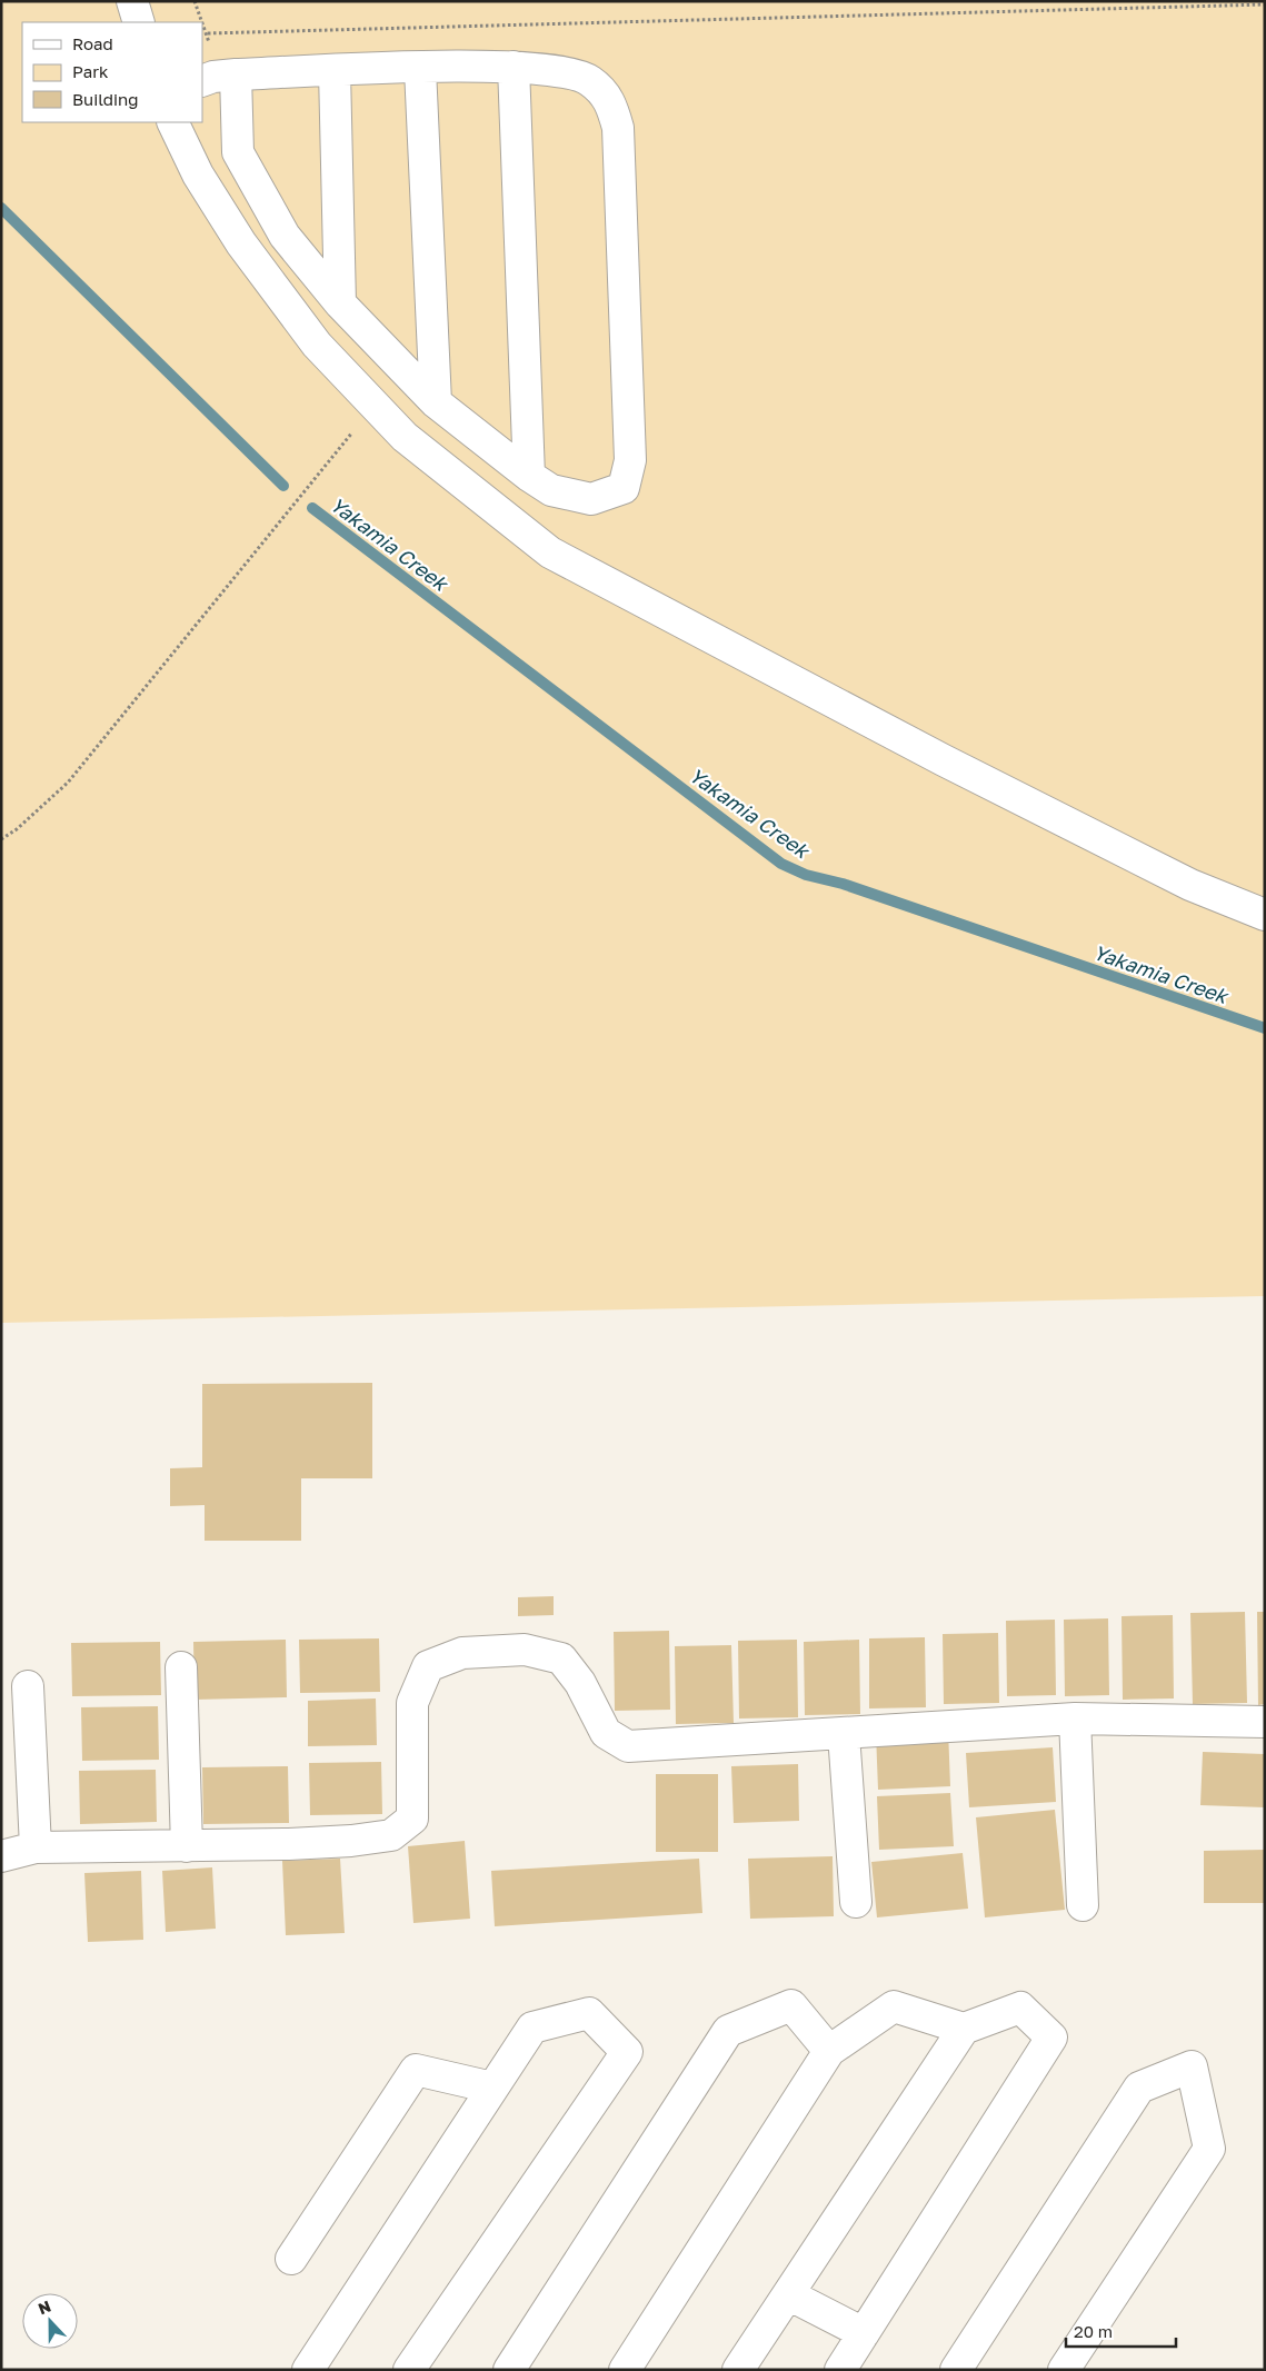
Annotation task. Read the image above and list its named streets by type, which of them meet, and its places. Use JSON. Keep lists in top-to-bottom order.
{
  "water": ["Yakamia Creek"],
  "legend": ["Road", "Park", "Building"],
  "scale_bar": "20 m",
  "north": "top"
}
